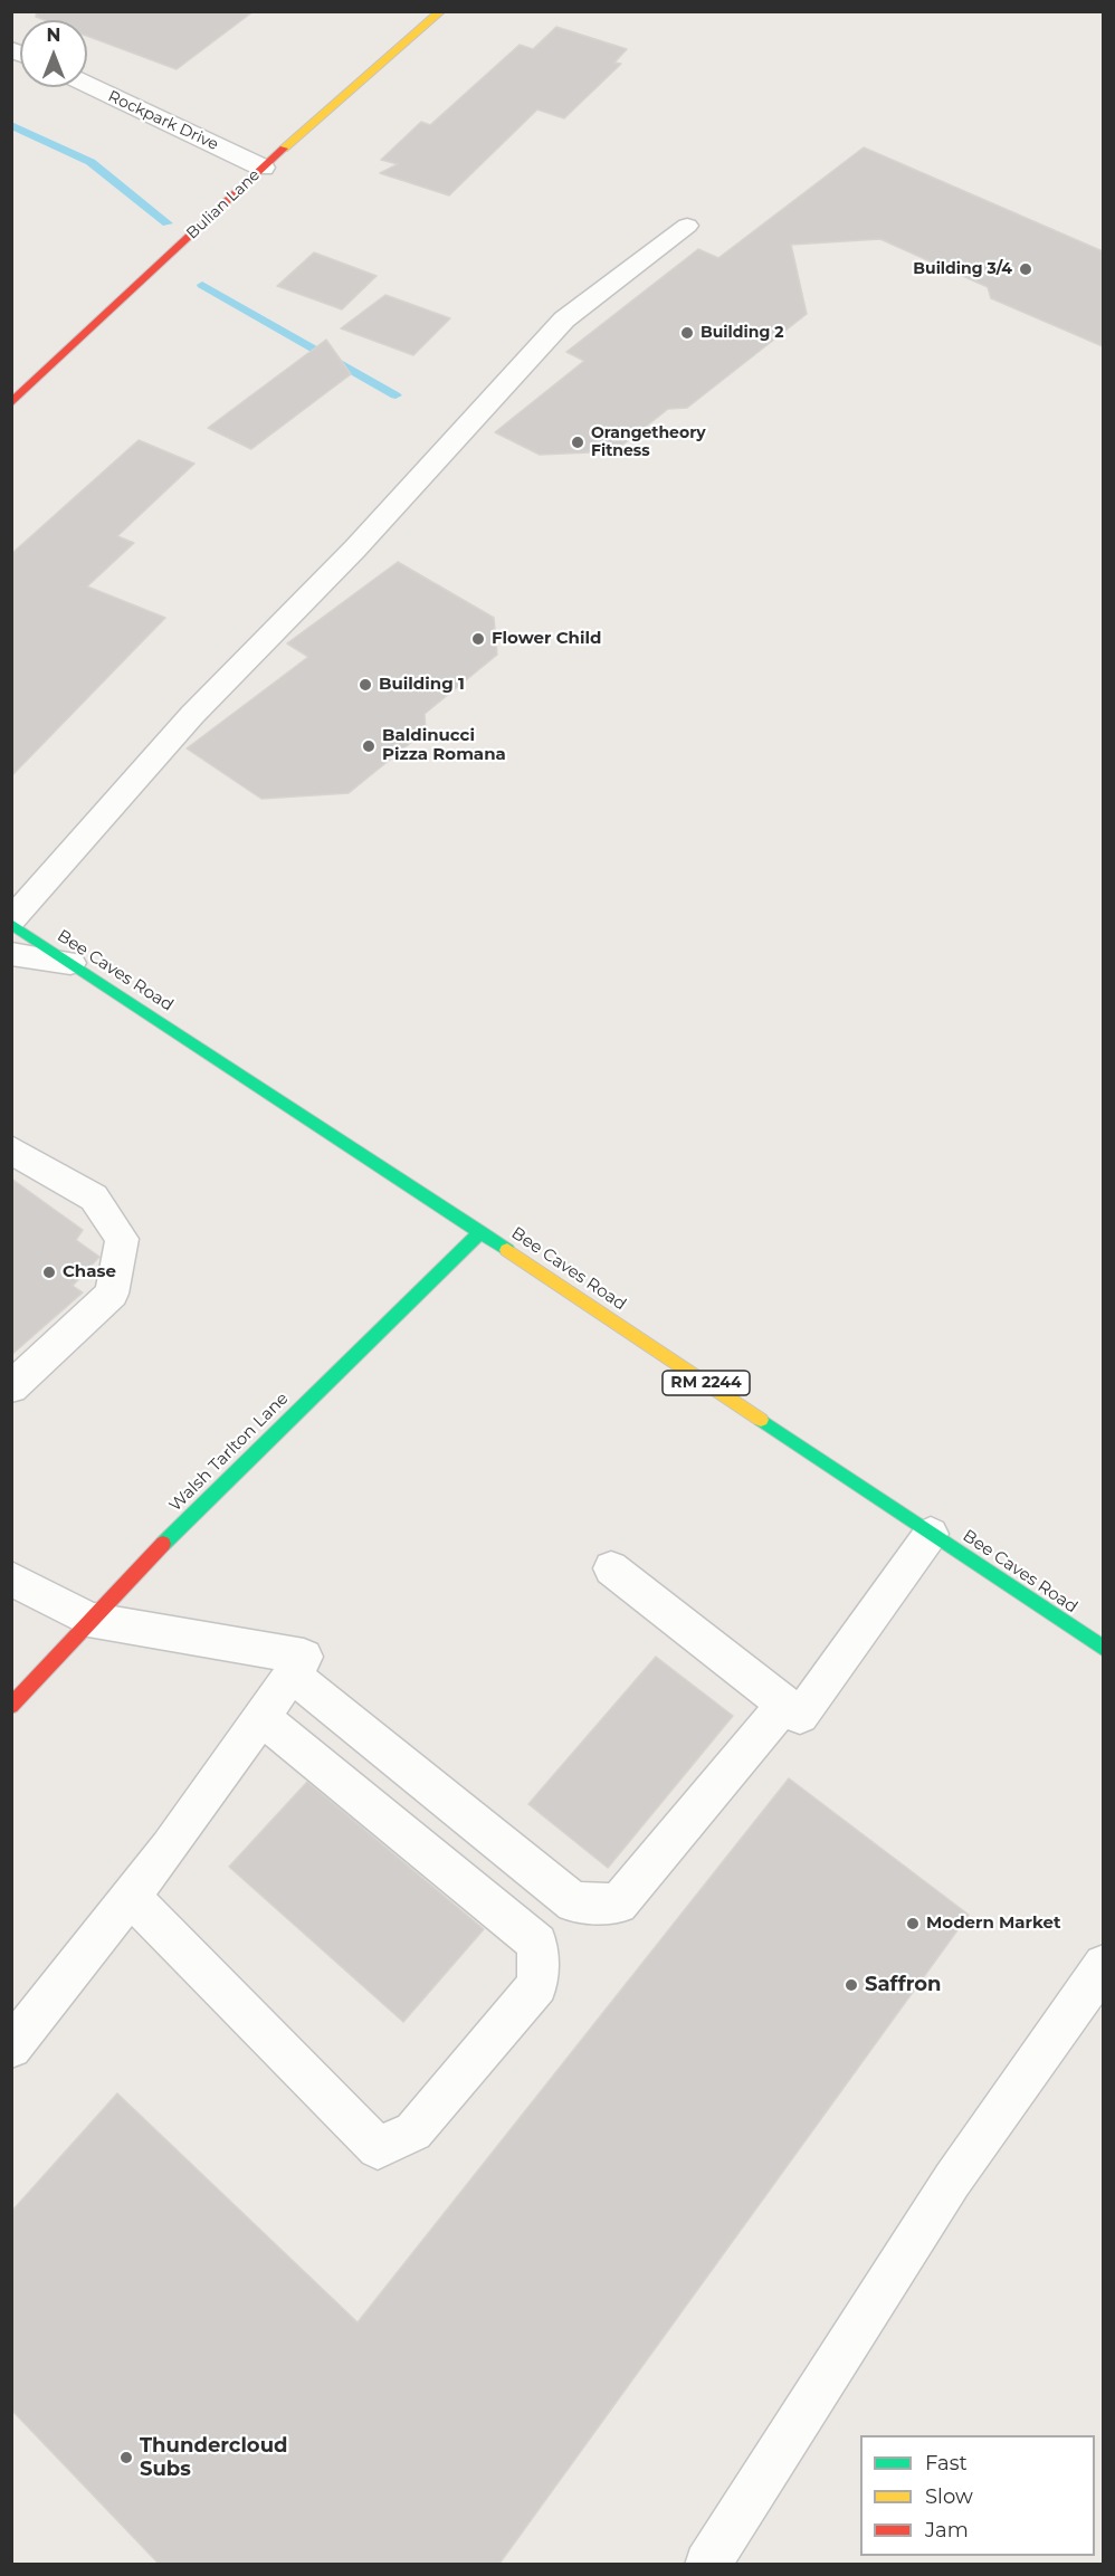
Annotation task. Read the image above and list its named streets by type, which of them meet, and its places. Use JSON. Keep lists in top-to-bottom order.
{
  "streets": {
    "street": [
      "Rockpark Drive",
      "Bulian Lane",
      "Bee Caves Road",
      "RM 2244",
      "Walsh Tarlton Lane"
    ]
  },
  "crossings": [
    ["Rockpark Drive", "Bulian Lane"],
    ["Bee Caves Road", "Walsh Tarlton Lane"]
  ],
  "places": [
    "Building 3/4",
    "Building 2",
    "Orangetheory Fitness",
    "Flower Child",
    "Building 1",
    "Baldinucci Pizza Romana",
    "Chase",
    "Modern Market",
    "Saffron",
    "Thundercloud Subs"
  ],
  "legend": ["Fast", "Slow", "Jam"],
  "north": "top"
}
